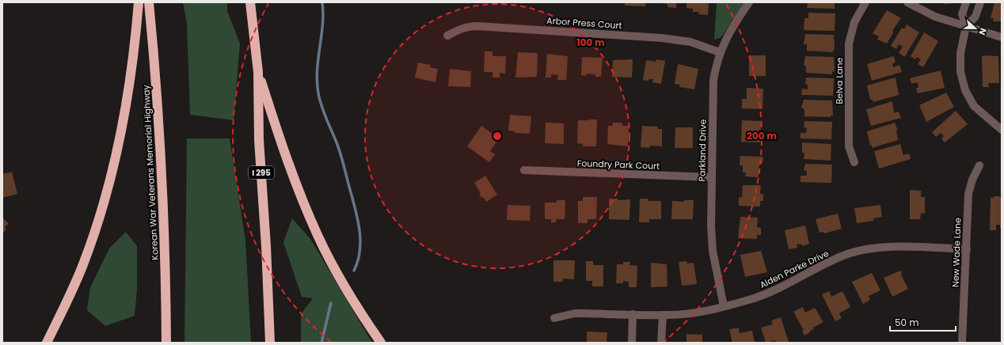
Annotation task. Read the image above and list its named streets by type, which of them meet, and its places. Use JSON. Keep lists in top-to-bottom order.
{
  "streets": {
    "highway": ["Korean War Veterans Memorial Highway", "I 295"],
    "street": [
      "Arbor Press Court",
      "Belva Lane",
      "Parkland Drive",
      "Foundry Park Court",
      "New Wade Lane",
      "Alden Parke Drive"
    ]
  },
  "crossings": [
    ["Arbor Press Court", "Parkland Drive"],
    ["Parkland Drive", "Foundry Park Court"],
    ["Parkland Drive", "Alden Parke Drive"],
    ["New Wade Lane", "Alden Parke Drive"]
  ],
  "scale_bar": "50 m",
  "north": "right",
  "rings": ["100 m", "200 m"]
}
